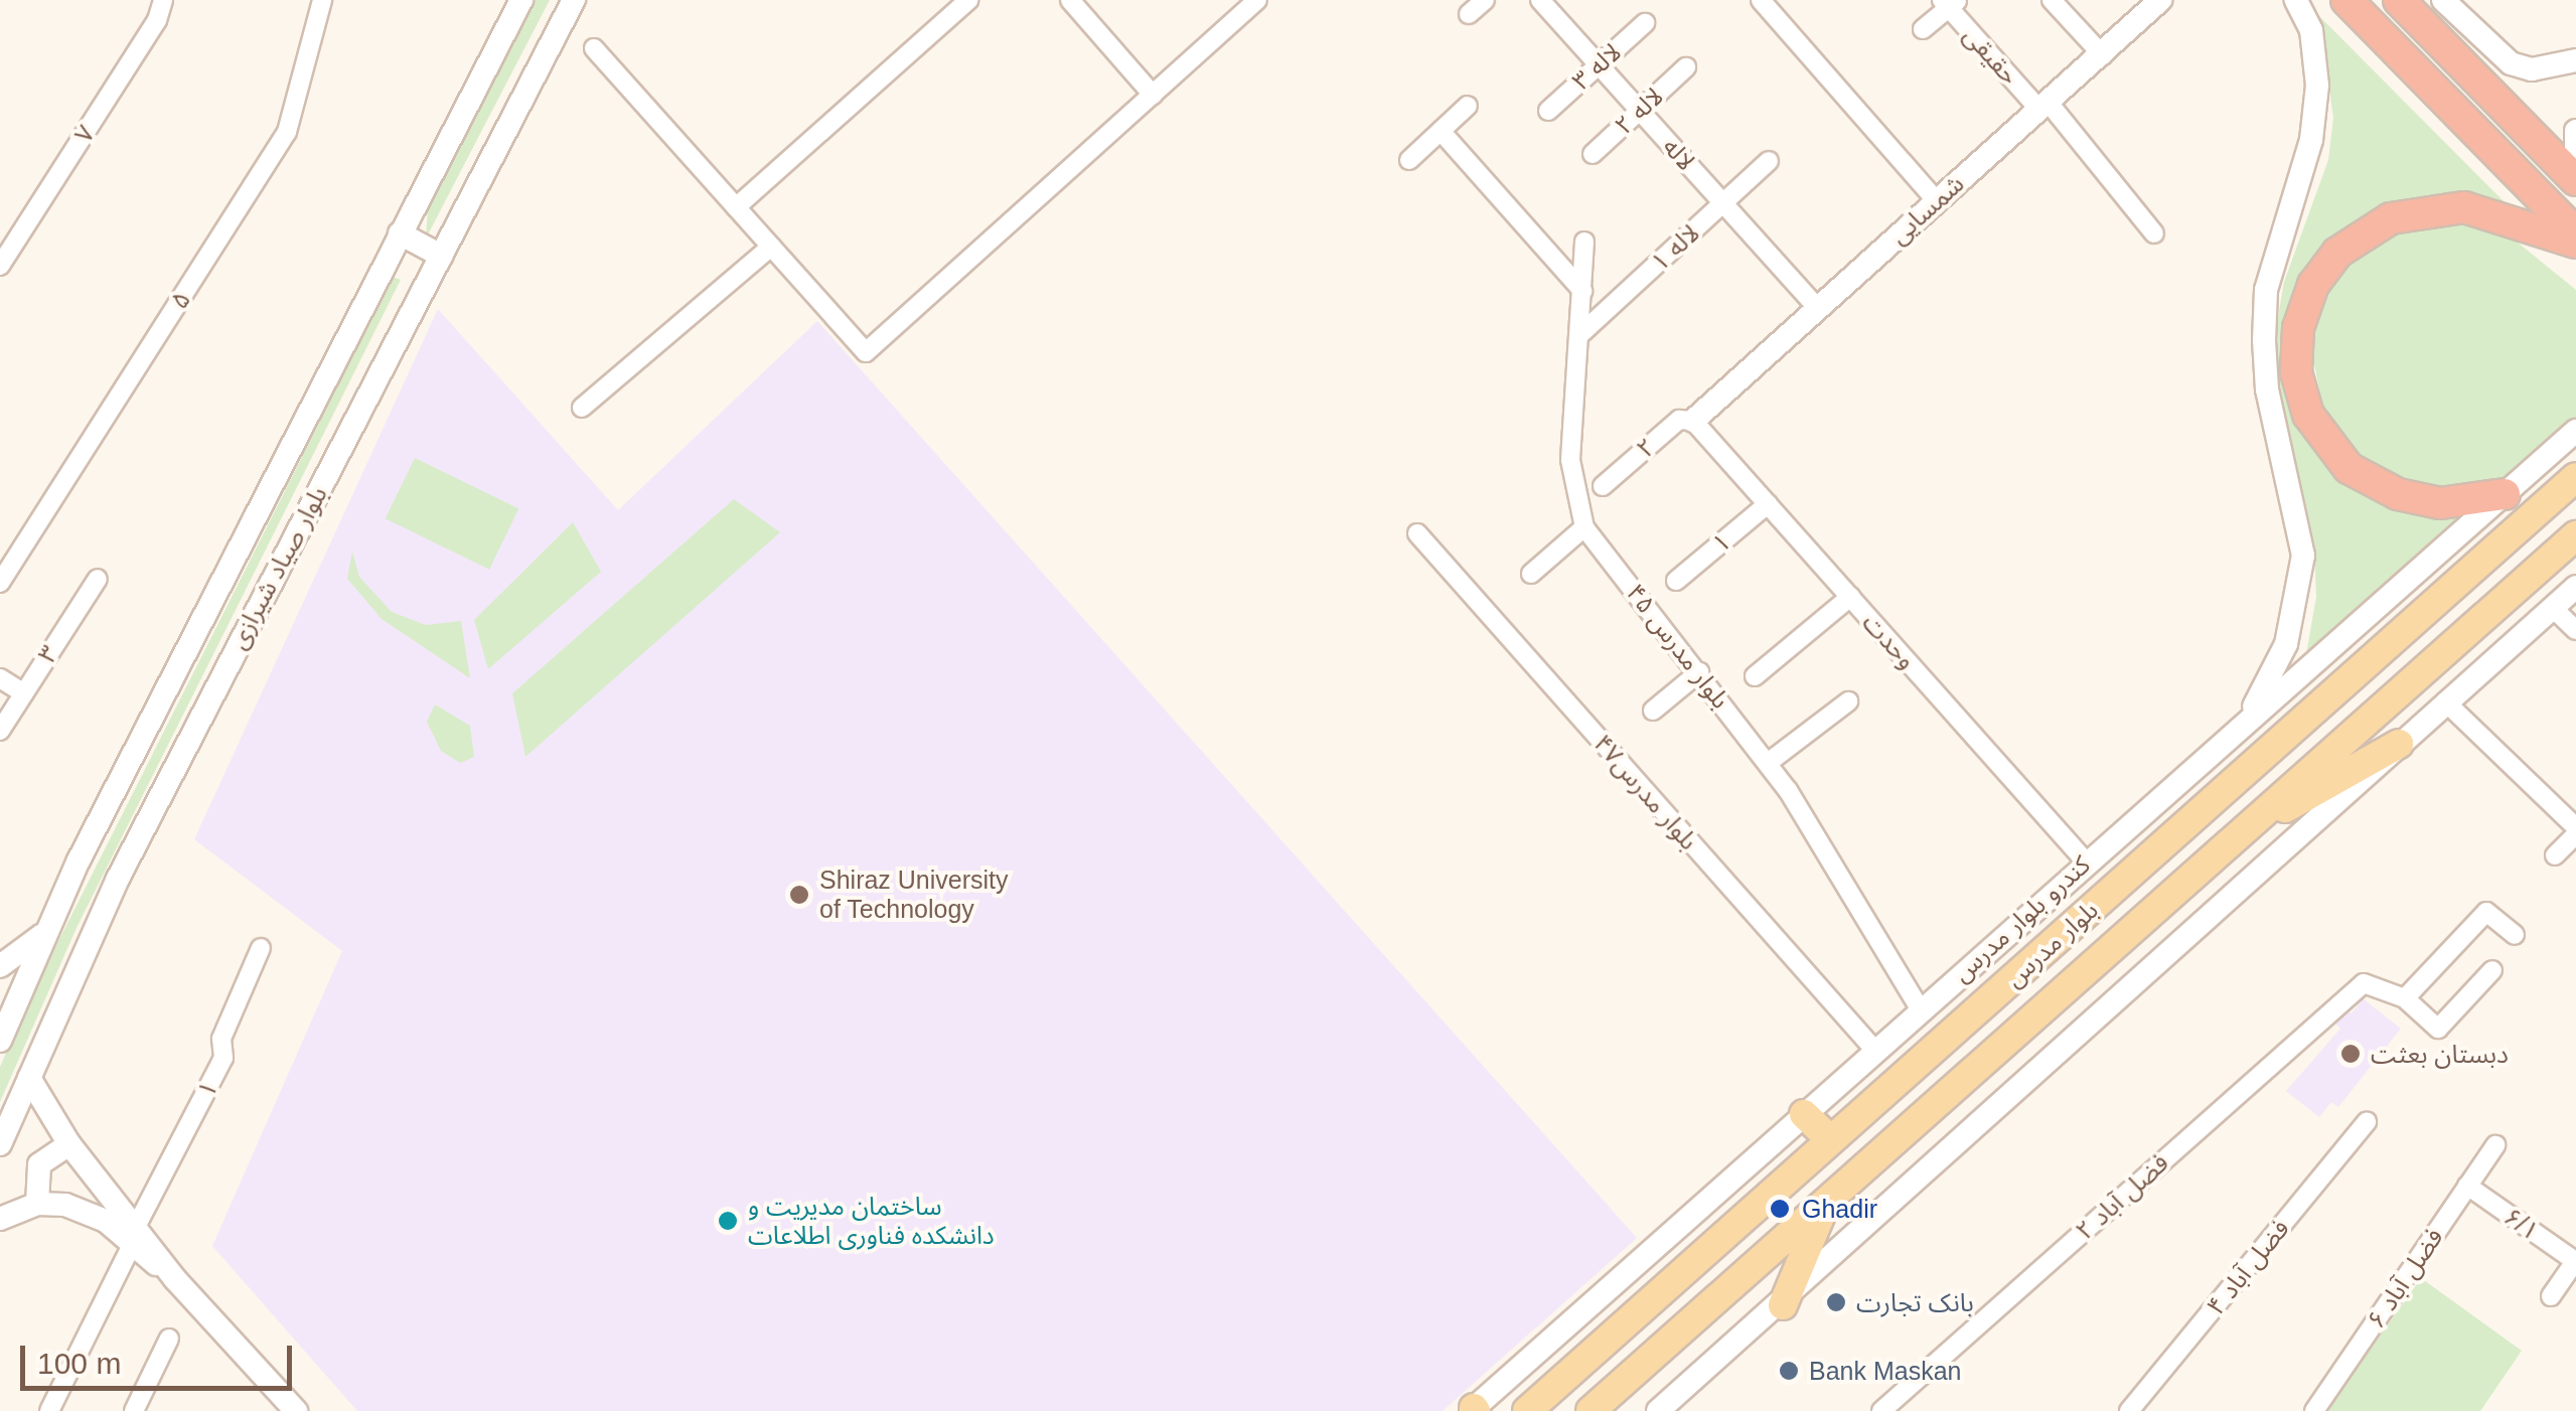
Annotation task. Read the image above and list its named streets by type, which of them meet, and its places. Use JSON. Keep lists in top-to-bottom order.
{
  "streets": {
    "main road": [
      "شمسایی",
      "بلوار صیاد شیرازی",
      "کندرو بلوار مدرس",
      "بلوار مدرس"
    ],
    "street": [
      "حقیقی",
      "لاله ۳",
      "لاله ۲",
      "۷",
      "لاله",
      "لاله ۱",
      "۵",
      "۲",
      "۱",
      "وحدت",
      "۴۵ بلوار مدرس",
      "۳",
      "بلوار مدرس۴۷",
      "فضل آباد ۲",
      "۶/۱",
      "فضل آباد ۴",
      "فضل آباد ۶"
    ]
  },
  "crossings": [
    ["حقیقی", "شمسایی"],
    ["لاله ۳", "لاله"],
    ["لاله ۲", "لاله"],
    ["لاله", "شمسایی"],
    ["لاله", "لاله ۱"],
    ["شمسایی", "۲"],
    ["شمسایی", "وحدت"],
    ["لاله ۱", "۴۵ بلوار مدرس"],
    ["۲", "وحدت"],
    ["۱", "وحدت"],
    ["وحدت", "کندرو بلوار مدرس"],
    ["۴۵ بلوار مدرس", "کندرو بلوار مدرس"],
    ["بلوار مدرس۴۷", "کندرو بلوار مدرس"],
    ["۶/۱", "فضل آباد ۶"]
  ],
  "places": [
    "Shiraz University of Technology",
    "دبستان بعثت",
    "Ghadir",
    "ساختمان مدیریت و دانشکده فناوری اطلاعات",
    "بانک تجارت",
    "Bank Maskan"
  ],
  "scale_bar": "100 m"
}
